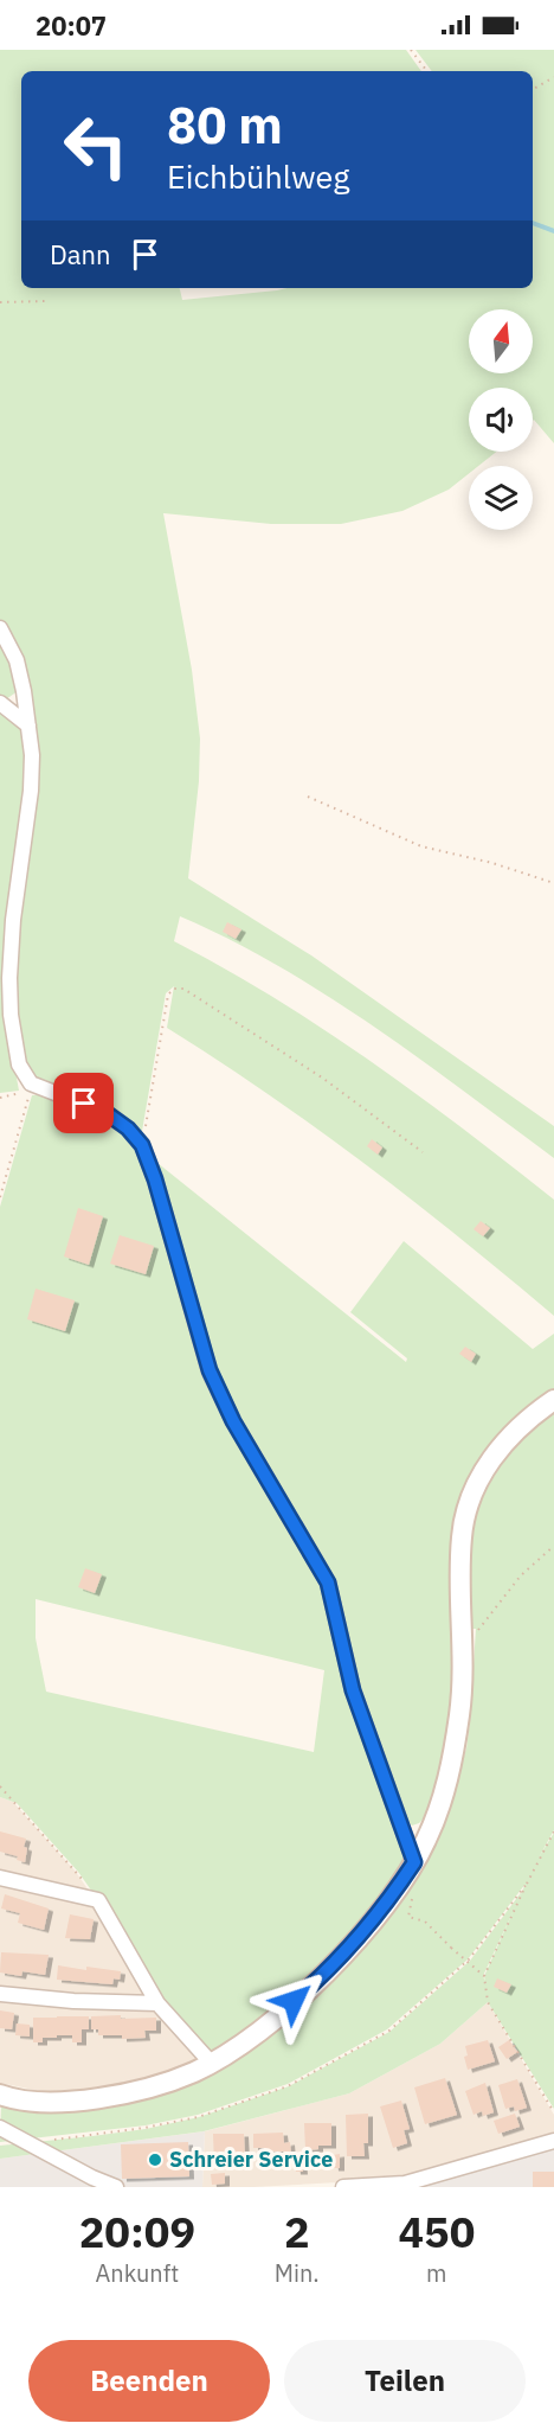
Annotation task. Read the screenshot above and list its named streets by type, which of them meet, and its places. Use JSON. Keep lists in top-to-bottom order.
{
  "places": ["Schreier Service"],
  "north": "top",
  "page": {
    "status": "20:07",
    "turn": ["80 m", "Eichbühlweg"],
    "then": "Dann",
    "eta": [
      "20:09",
      "Ankunft",
      "2",
      "Min.",
      "450",
      "m"
    ],
    "buttons": ["Beenden", "Teilen"]
  }
}
